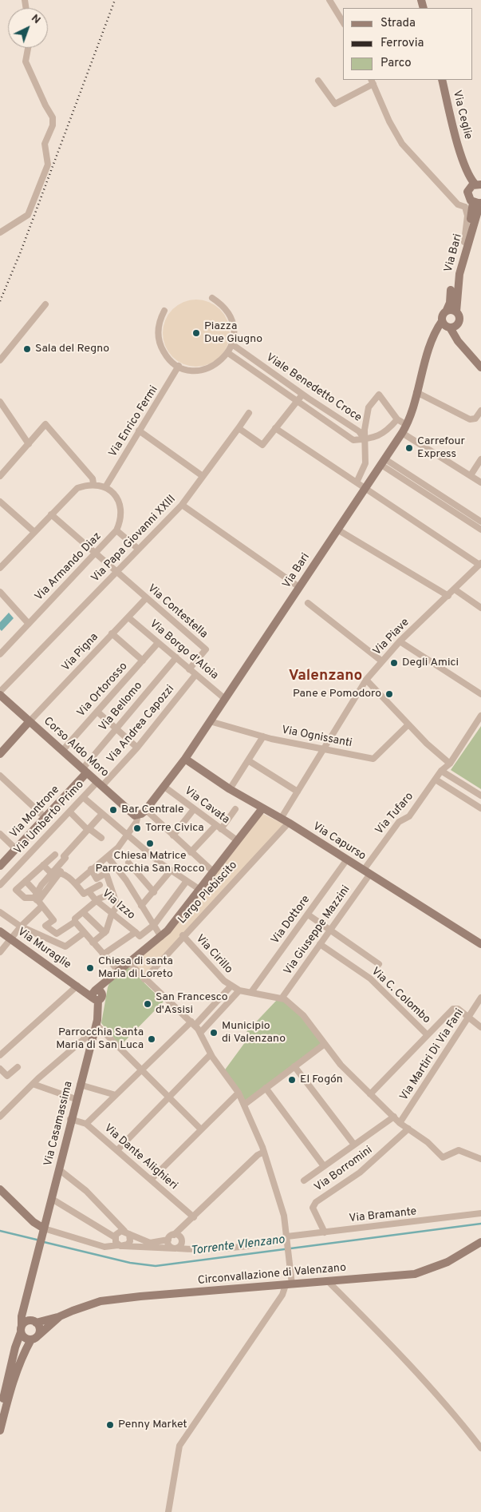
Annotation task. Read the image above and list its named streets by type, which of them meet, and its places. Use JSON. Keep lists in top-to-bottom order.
{
  "streets": {
    "street": [
      "Via Ceglie",
      "Via Bari",
      "Viale Benedetto Croce",
      "Via Enrico Fermi",
      "Via Papa Giovanni XXIII",
      "Via Armando Diaz",
      "Via Contestella",
      "Via Piave",
      "Via Borgo d'Aloia",
      "Via Pigna",
      "Via Ortorosso",
      "Via Bellomo",
      "Via Andrea Capozzi",
      "Via Ognissanti",
      "Corso Aldo Moro",
      "Via Cavata",
      "Via Montrone",
      "Via Tufaro",
      "Via Umberto Primo",
      "Via Capurso",
      "Largo Plebiscito",
      "Via Izzo",
      "Via Dottore",
      "Via Giuseppe Mazzini",
      "Via Muraglie",
      "Via Cirillo",
      "Via C. Colombo",
      "Via Martiri Di Via Fani",
      "Via Casamassima",
      "Via Dante Alighieri",
      "Via Borromini",
      "Via Bramante",
      "Circonvallazione di Valenzano"
    ]
  },
  "crossings": [
    ["Via Ceglie", "Via Bari"],
    ["Via Bari", "Via Borgo d'Aloia"],
    ["Via Bari", "Via Ognissanti"],
    ["Via Bari", "Corso Aldo Moro"],
    ["Via Bari", "Via Cavata"],
    ["Via Bari", "Via Capurso"],
    ["Via Enrico Fermi", "Via Armando Diaz"],
    ["Via Enrico Fermi", "Via Contestella"],
    ["Via Papa Giovanni XXIII", "Via Contestella"],
    ["Via Papa Giovanni XXIII", "Corso Aldo Moro"],
    ["Via Armando Diaz", "Via Contestella"],
    ["Via Contestella", "Via Borgo d'Aloia"],
    ["Via Contestella", "Via Pigna"],
    ["Via Piave", "Via Ognissanti"],
    ["Via Piave", "Via Capurso"],
    ["Via Borgo d'Aloia", "Via Pigna"],
    ["Via Borgo d'Aloia", "Via Ortorosso"],
    ["Via Borgo d'Aloia", "Via Bellomo"],
    ["Via Borgo d'Aloia", "Via Andrea Capozzi"],
    ["Via Pigna", "Corso Aldo Moro"],
    ["Via Ortorosso", "Corso Aldo Moro"],
    ["Via Bellomo", "Corso Aldo Moro"],
    ["Via Bellomo", "Via Montrone"],
    ["Via Andrea Capozzi", "Corso Aldo Moro"],
    ["Via Andrea Capozzi", "Via Umberto Primo"],
    ["Corso Aldo Moro", "Via Montrone"],
    ["Corso Aldo Moro", "Via Umberto Primo"],
    ["Via Cavata", "Largo Plebiscito"],
    ["Via Tufaro", "Via Capurso"],
    ["Via Tufaro", "Via Giuseppe Mazzini"],
    ["Via Capurso", "Largo Plebiscito"],
    ["Via Capurso", "Via Dottore"],
    ["Via Capurso", "Via Giuseppe Mazzini"],
    ["Largo Plebiscito", "Via Muraglie"],
    ["Largo Plebiscito", "Via Cirillo"],
    ["Via Giuseppe Mazzini", "Via C. Colombo"],
    ["Via Casamassima", "Via Dante Alighieri"],
    ["Via Casamassima", "Via Bramante"],
    ["Via Borromini", "Via Bramante"]
  ],
  "districts": ["Valenzano"],
  "water": ["Torrente Vlenzano"],
  "places": [
    "Piazza Due Giugno",
    "Sala del Regno",
    "Carrefour Express",
    "Degli Amici",
    "Pane e Pomodoro",
    "Bar Centrale",
    "Torre Civica",
    "Chiesa Matrice Parrocchia San Rocco",
    "Chiesa di santa Maria di Loreto",
    "San Francesco d'Assisi",
    "Municipio di Valenzano",
    "Parrocchia Santa Maria di San Luca",
    "El Fogón",
    "Penny Market"
  ],
  "legend": ["Strada", "Ferrovia", "Parco"],
  "north": "top right"
}
